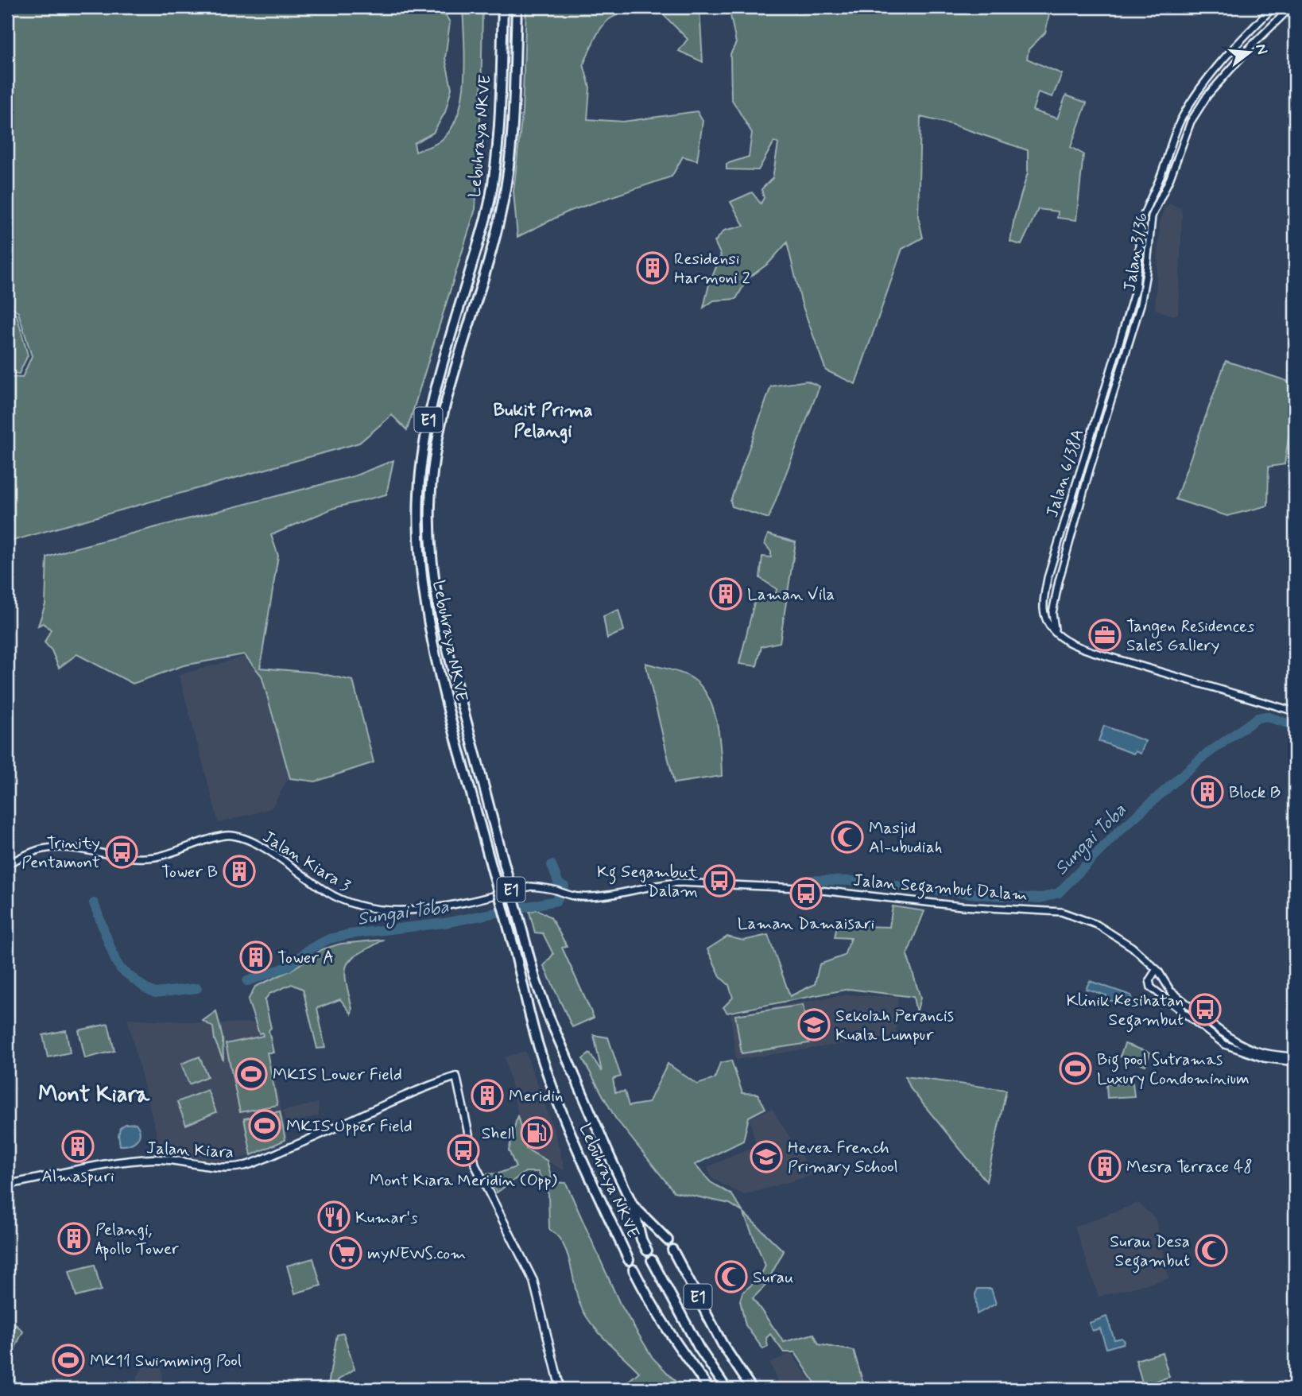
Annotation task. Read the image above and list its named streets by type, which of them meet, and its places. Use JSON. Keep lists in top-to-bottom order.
{
  "streets": {
    "highway": ["Lebuhraya NKVE", "E1"],
    "main road": ["Jalan Kiara"],
    "street": [
      "Jalan 3/36",
      "Jalan 6/38A",
      "Jalan Kiara 3",
      "Jalan Segambut Dalam"
    ]
  },
  "crossings": [
    ["Jalan 3/36", "Jalan 6/38A"],
    ["Jalan Kiara 3", "Jalan Segambut Dalam"]
  ],
  "districts": ["Bukit Prima Pelangi", "Mont Kiara"],
  "water": ["Sungai Toba"],
  "places": {
    "building": [
      "Residensi Harmoni 2",
      "Laman Vila",
      "Block B",
      "Tower B",
      "Tower A",
      "Meridin",
      "Almaspuri",
      "Mesra Terrace 48",
      "Pelangi, Apollo Tower"
    ],
    "office": ["Tangen Residences Sales Gallery"],
    "mosque": ["Masjid Al-ubudiah", "Surau Desa Segambut", "Surau"],
    "bus stop": [
      "Trinity Pentamont",
      "Kg Segambut Dalam",
      "Laman Damaisari",
      "Klinik Kesihatan Segambut",
      "Mont Kiara Meridin (Opp)"
    ],
    "school or university": ["Sekolah Perancis Kuala Lumpur", "Hevea French Primary School"],
    "sports": [
      "Big pool Sutramas Luxury Condominium",
      "MKIS Lower Field",
      "MKIS Upper Field",
      "MK11 Swimming Pool"
    ],
    "fuel station": ["Shell"],
    "restaurant": ["Kumar's"],
    "supermarket": ["myNEWS.com"]
  },
  "north": "right"
}
